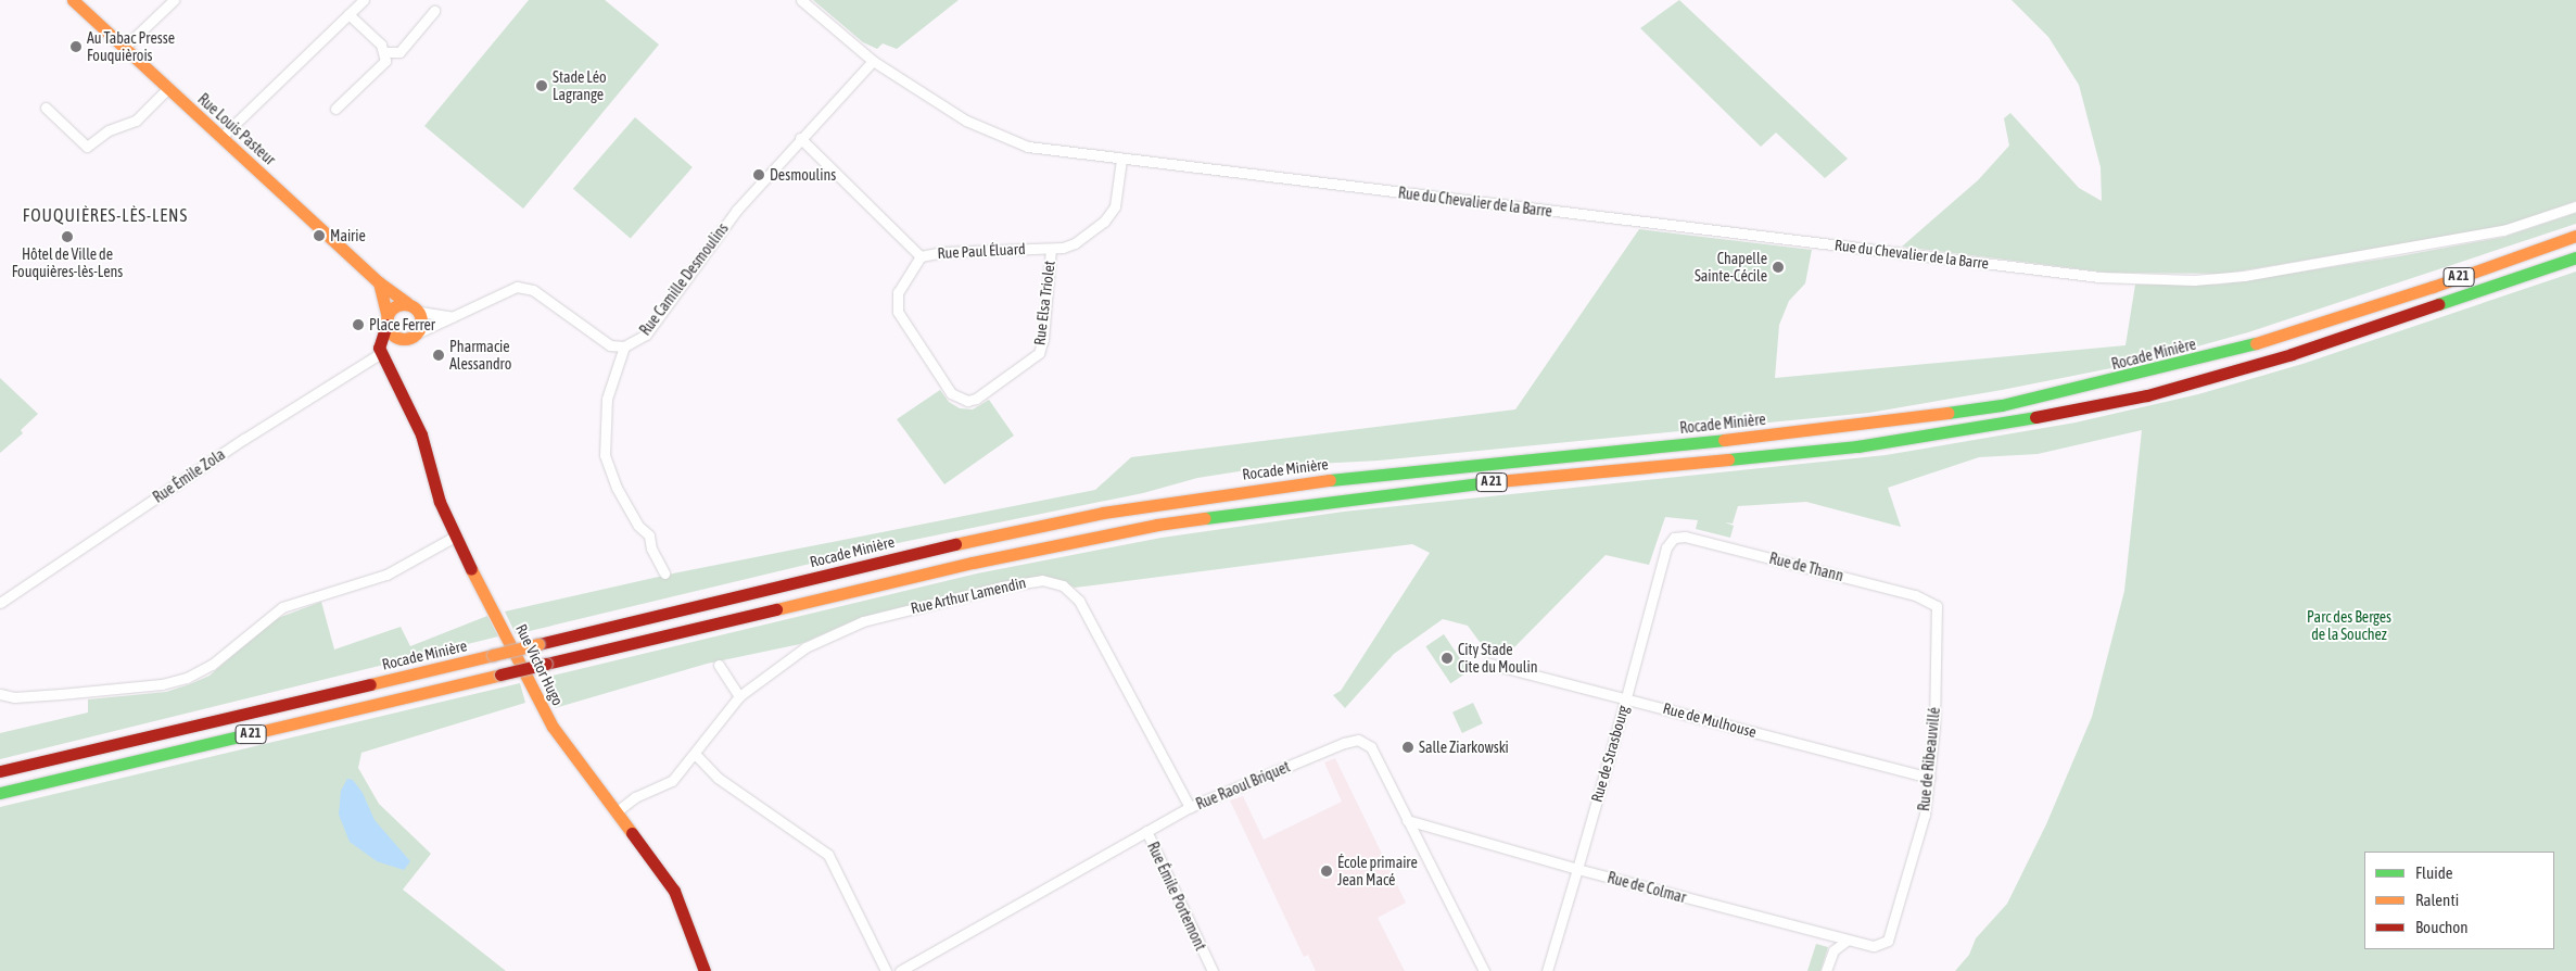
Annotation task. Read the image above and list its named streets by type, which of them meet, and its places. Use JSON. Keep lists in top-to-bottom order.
{
  "streets": {
    "main road": [
      "Rue Louis Pasteur",
      "A 21",
      "Rocade Minière",
      "Rue Victor Hugo"
    ],
    "street": [
      "Rue du Chevalier de la Barre",
      "Rue Paul Éluard",
      "Rue Camille Desmoulins",
      "Rue Elsa Triolet",
      "Rue Émile Zola",
      "Rue de Thann",
      "Rue Arthur Lamendin",
      "Rue de Mulhouse",
      "Rue de Strasbourg",
      "Rue de Ribeauvillé",
      "Rue Raoul Briquet",
      "Rue de Colmar",
      "Rue Émile Portemont"
    ]
  },
  "crossings": [
    ["Rue Louis Pasteur", "Rue Camille Desmoulins"],
    ["Rue du Chevalier de la Barre", "Rue Paul Éluard"],
    ["Rue du Chevalier de la Barre", "Rue Camille Desmoulins"],
    ["Rue Paul Éluard", "Rue Camille Desmoulins"],
    ["Rue Paul Éluard", "Rue Elsa Triolet"],
    ["Rue Émile Zola", "Rue Victor Hugo"],
    ["Rue de Thann", "Rue de Strasbourg"],
    ["Rue de Thann", "Rue de Ribeauvillé"],
    ["Rue Arthur Lamendin", "Rue Victor Hugo"],
    ["Rue Arthur Lamendin", "Rue Raoul Briquet"],
    ["Rue de Mulhouse", "Rue de Strasbourg"],
    ["Rue de Mulhouse", "Rue de Ribeauvillé"],
    ["Rue de Strasbourg", "Rue de Colmar"],
    ["Rue de Ribeauvillé", "Rue de Colmar"],
    ["Rue Raoul Briquet", "Rue de Colmar"],
    ["Rue Raoul Briquet", "Rue Émile Portemont"]
  ],
  "districts": ["FOUQUIÈRES-LÈS-LENS"],
  "parks": ["Parc des Berges de la Souchez"],
  "places": [
    "Au Tabac Presse Fouquièrois",
    "Stade Léo Lagrange",
    "Desmoulins",
    "Mairie",
    "Hôtel de Ville de Fouquières-lès-Lens",
    "Chapelle Sainte-Cécile",
    "Place Ferrer",
    "Pharmacie Alessandro",
    "City Stade Cite du Moulin",
    "Salle Ziarkowski",
    "École primaire Jean Macé"
  ],
  "legend": ["Fluide", "Ralenti", "Bouchon"]
}
